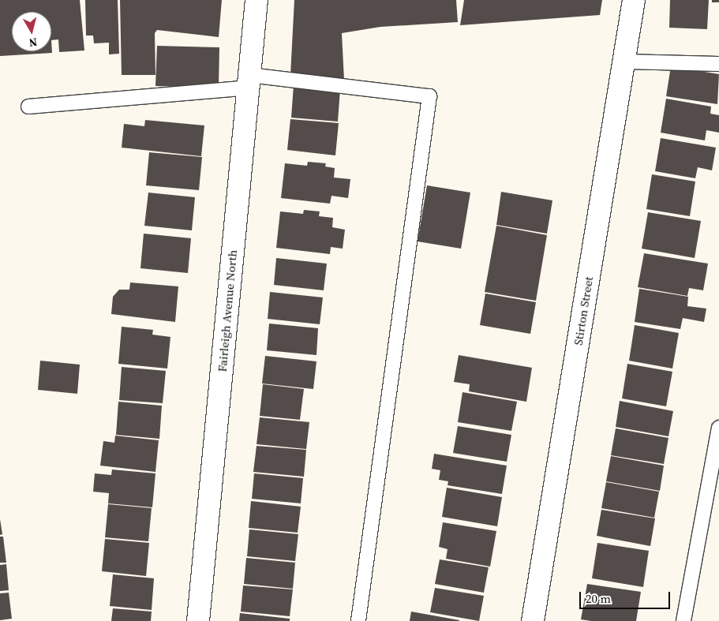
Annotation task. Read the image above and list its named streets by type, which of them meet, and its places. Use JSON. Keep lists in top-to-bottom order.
{
  "streets": {
    "street": ["Fairleigh Avenue North", "Stirton Street"]
  },
  "scale_bar": "20 m",
  "north": "bottom"
}
